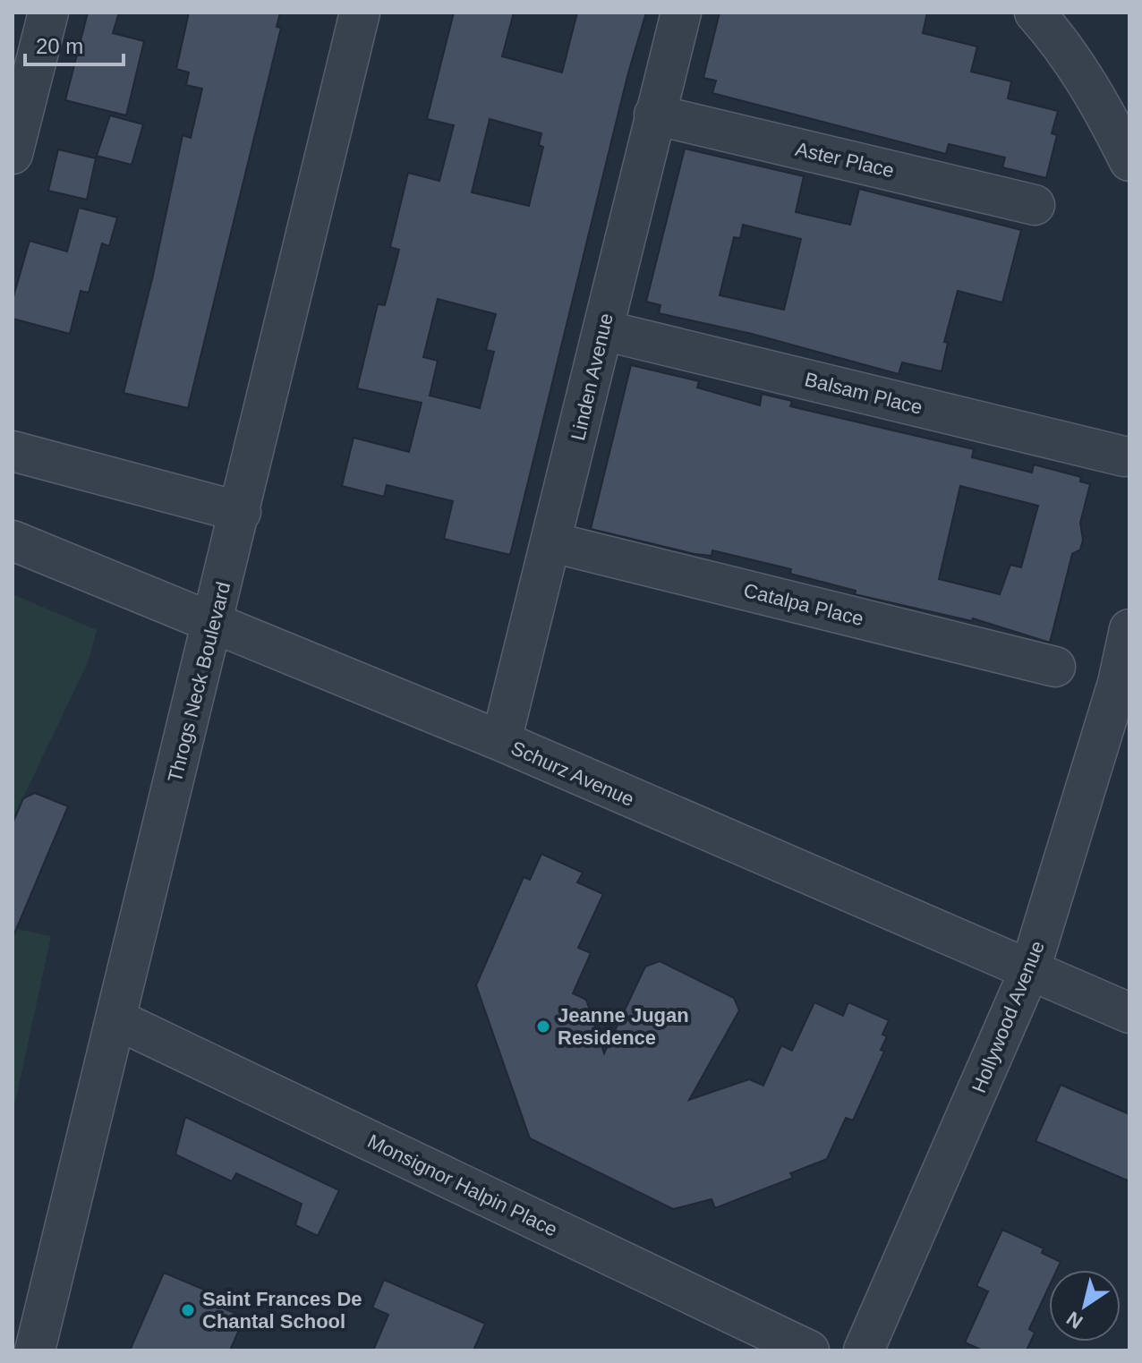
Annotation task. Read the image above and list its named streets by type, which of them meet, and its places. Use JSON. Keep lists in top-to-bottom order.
{
  "streets": {
    "street": [
      "Aster Place",
      "Linden Avenue",
      "Balsam Place",
      "Catalpa Place",
      "Throgs Neck Boulevard",
      "Schurz Avenue",
      "Hollywood Avenue",
      "Monsignor Halpin Place"
    ]
  },
  "crossings": [
    ["Aster Place", "Linden Avenue"],
    ["Linden Avenue", "Balsam Place"],
    ["Linden Avenue", "Catalpa Place"],
    ["Linden Avenue", "Schurz Avenue"],
    ["Throgs Neck Boulevard", "Schurz Avenue"],
    ["Throgs Neck Boulevard", "Monsignor Halpin Place"],
    ["Schurz Avenue", "Hollywood Avenue"]
  ],
  "places": ["Jeanne Jugan Residence", "Saint Frances De Chantal School"],
  "scale_bar": "20 m",
  "north": "bottom left"
}
